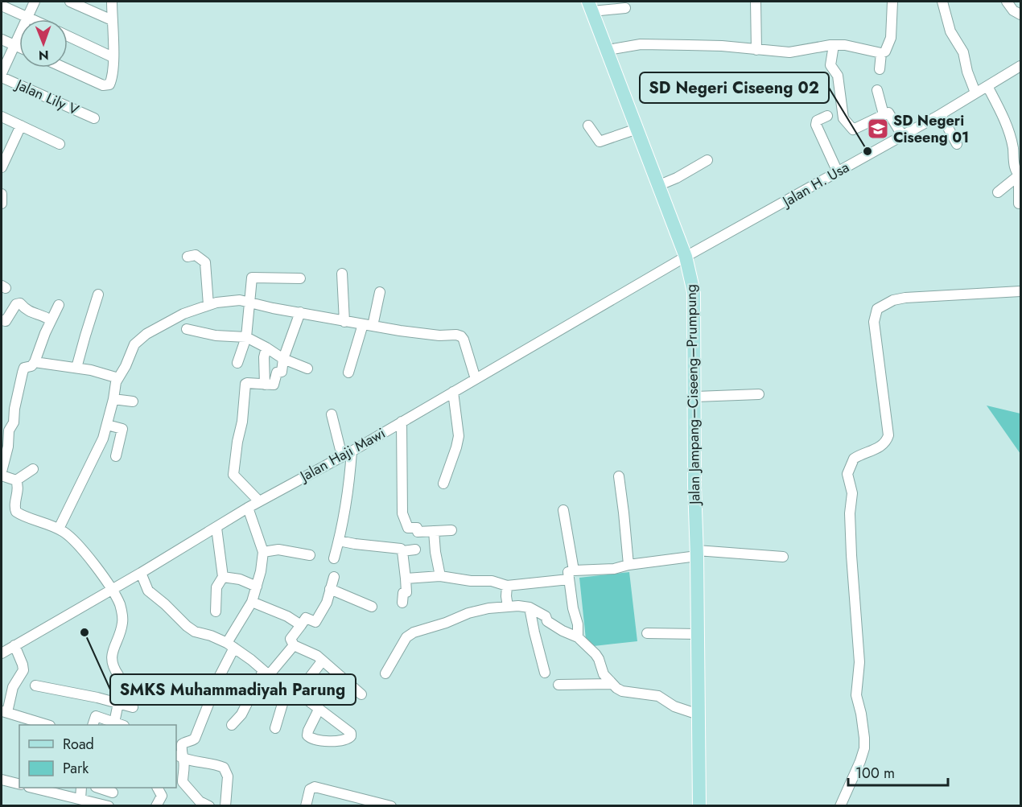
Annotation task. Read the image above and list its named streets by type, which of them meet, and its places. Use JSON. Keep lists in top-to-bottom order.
{
  "streets": {
    "main road": ["Jalan Jampang–Ciseeng–Prumpung"],
    "street": ["Jalan Lily V", "Jalan H. Usa", "Jalan Haji Mawi"]
  },
  "crossings": [
    ["Jalan H. Usa", "Jalan Jampang–Ciseeng–Prumpung"],
    ["Jalan H. Usa", "Jalan Haji Mawi"],
    ["Jalan Jampang–Ciseeng–Prumpung", "Jalan Haji Mawi"]
  ],
  "places": {
    "school or university": ["SD Negeri Ciseeng 01"],
    "other": ["SD Negeri Ciseeng 02", "SMKS Muhammadiyah Parung"]
  },
  "legend": ["Road", "Park"],
  "scale_bar": "100 m",
  "north": "bottom"
}
